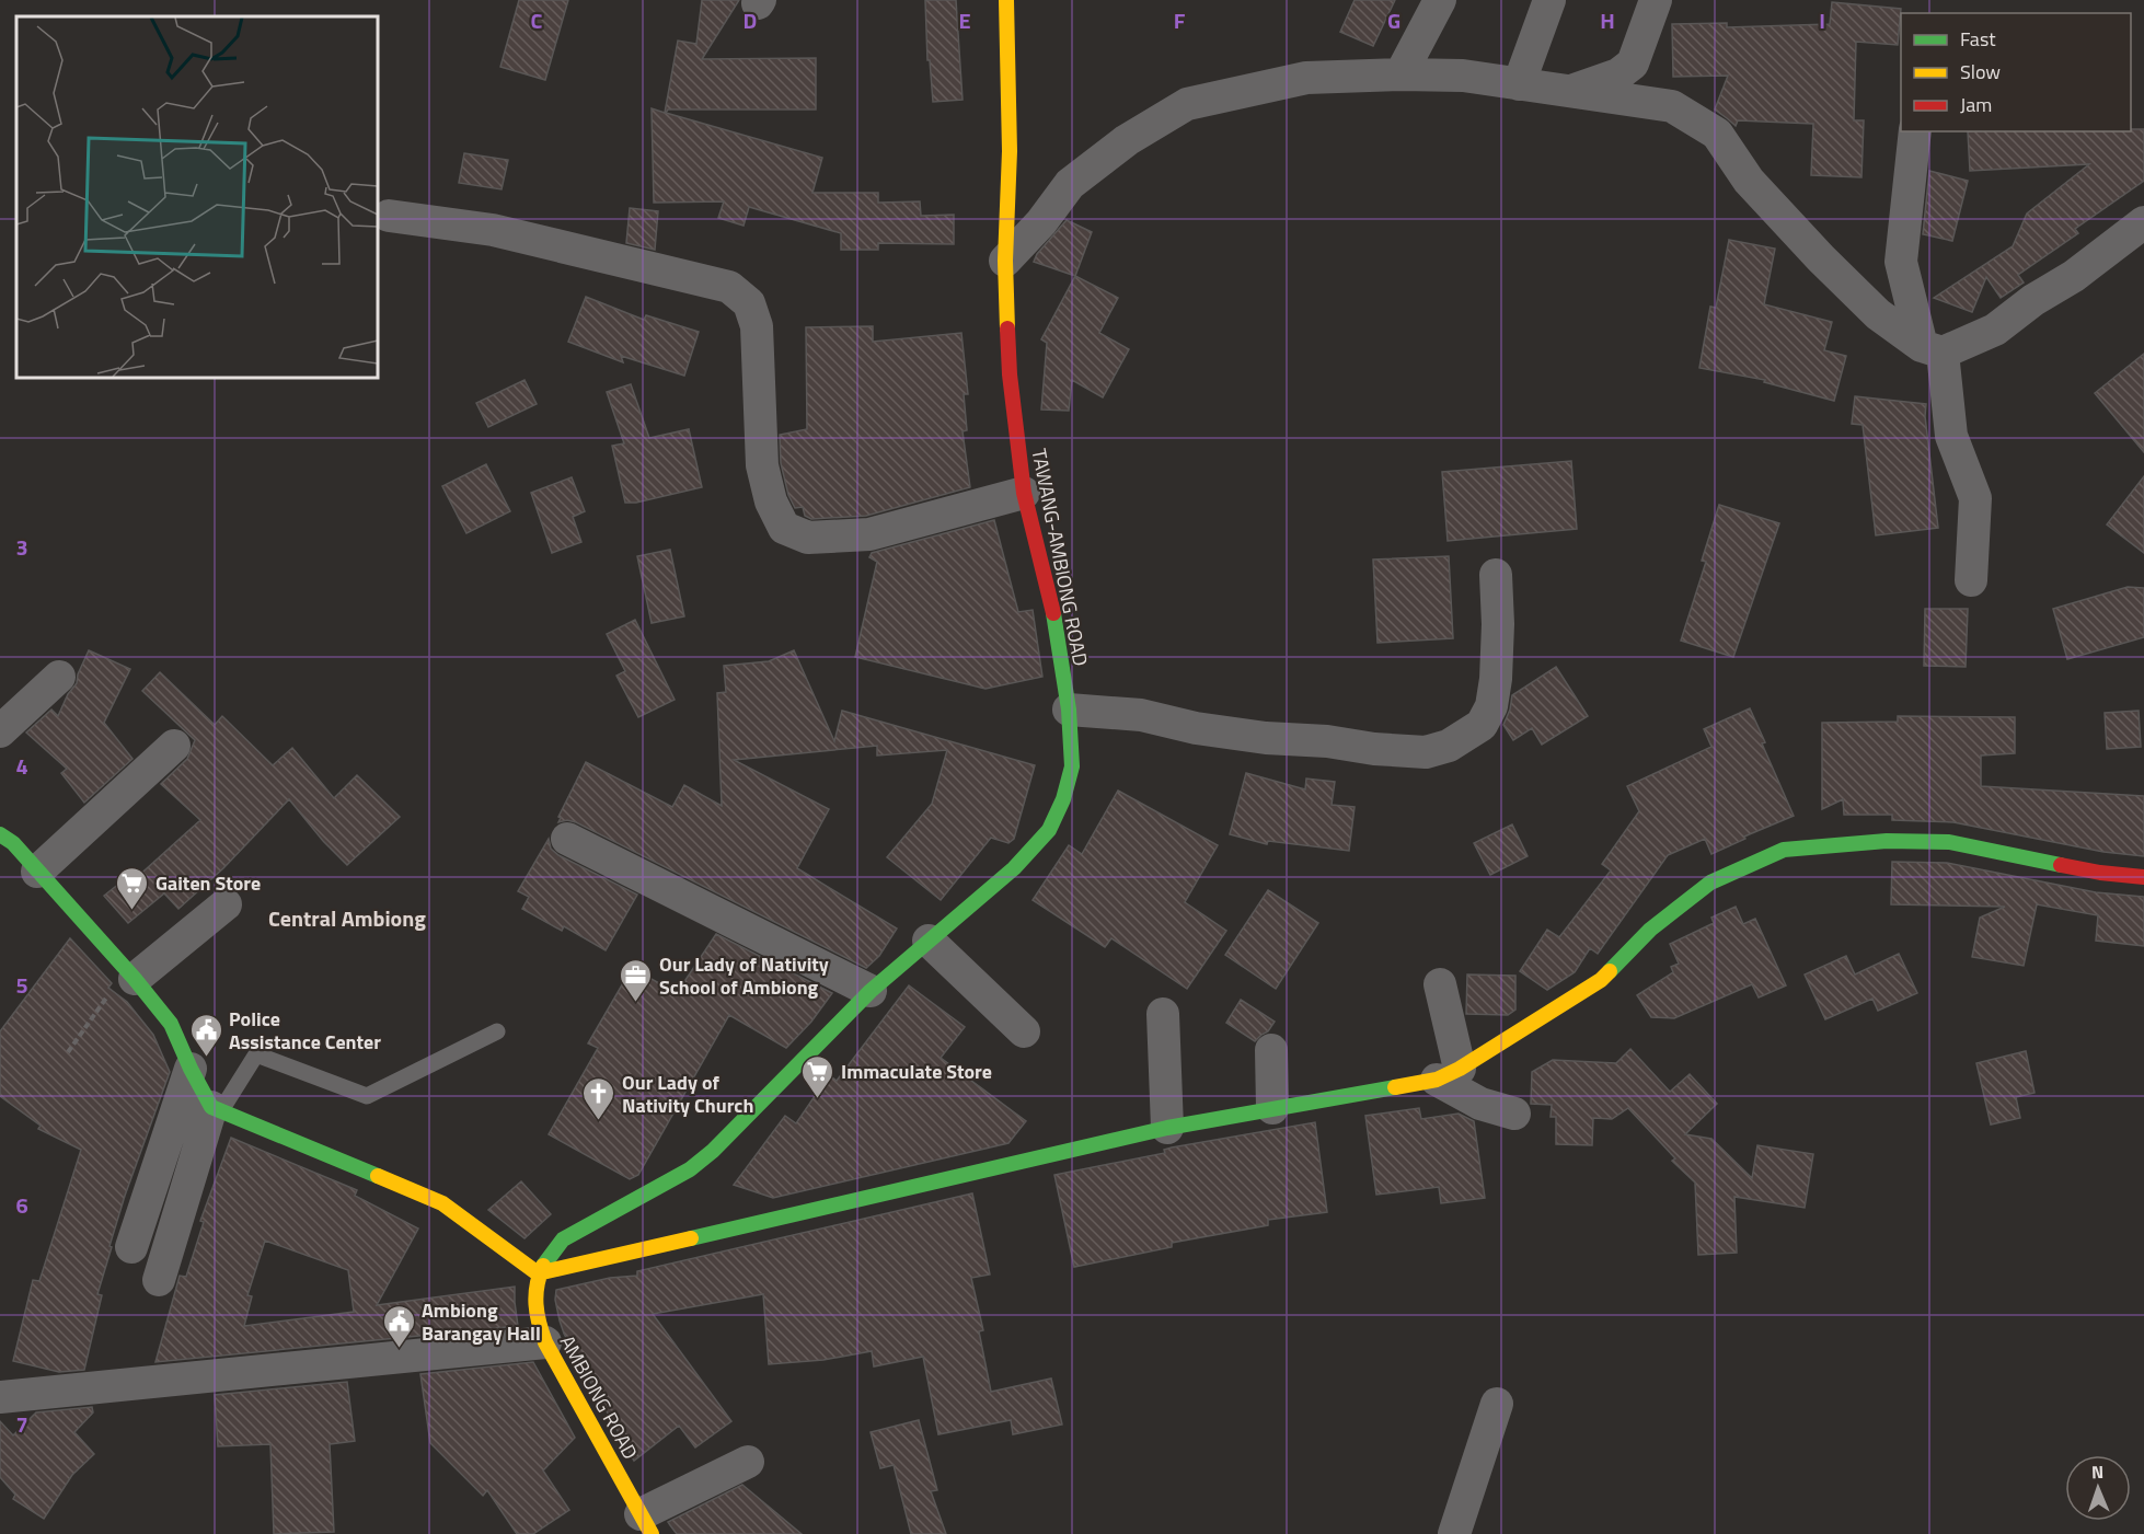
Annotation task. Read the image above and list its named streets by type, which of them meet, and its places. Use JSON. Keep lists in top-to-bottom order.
{
  "streets": {
    "street": ["TAWANG-AMBIONG ROAD", "AMBIONG ROAD"]
  },
  "crossings": [
    ["TAWANG-AMBIONG ROAD", "AMBIONG ROAD"]
  ],
  "districts": ["Central Ambiong"],
  "places": {
    "supermarket": ["Gaiten Store", "Immaculate Store"],
    "office": ["Our Lady of Nativity School of Ambiong"],
    "public building": ["Police Assistance Center", "Ambiong Barangay Hall"],
    "church": ["Our Lady of Nativity Church"]
  },
  "legend": ["Fast", "Slow", "Jam"],
  "north": "top",
  "grid": {
    "columns": [
      "C",
      "D",
      "E",
      "F",
      "G",
      "H",
      "I"
    ],
    "rows": [
      "3",
      "4",
      "5",
      "6",
      "7"
    ]
  }
}
